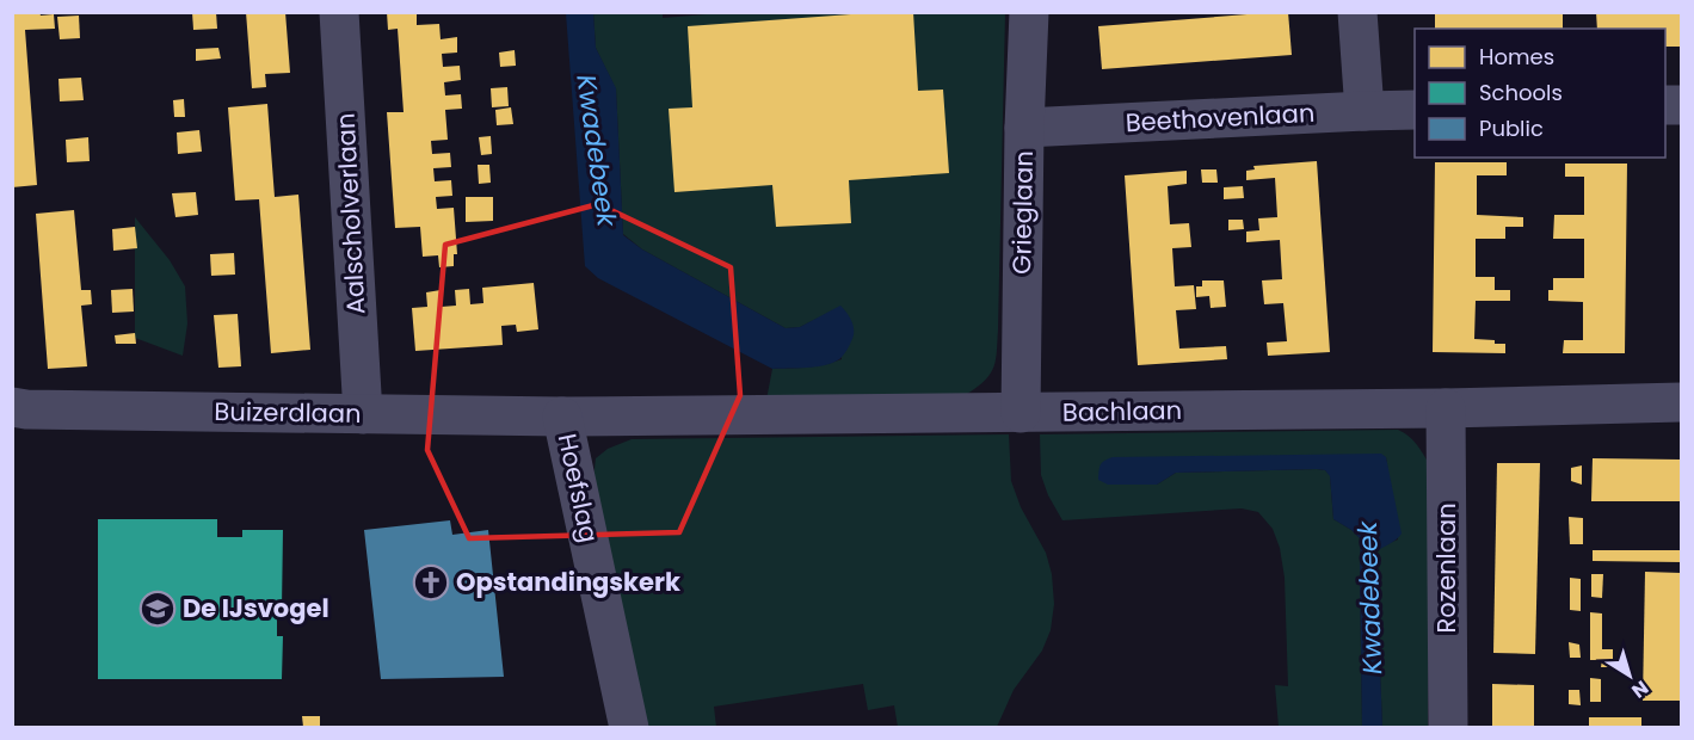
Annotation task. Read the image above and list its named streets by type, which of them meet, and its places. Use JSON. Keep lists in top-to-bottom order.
{
  "streets": {
    "street": [
      "Beethovenlaan",
      "Grieglaan",
      "Aalscholverlaan",
      "Bachlaan",
      "Buizerdlaan",
      "Hoefslag",
      "Rozenlaan"
    ]
  },
  "crossings": [
    ["Beethovenlaan", "Grieglaan"],
    ["Grieglaan", "Bachlaan"],
    ["Aalscholverlaan", "Buizerdlaan"],
    ["Bachlaan", "Buizerdlaan"],
    ["Bachlaan", "Hoefslag"],
    ["Bachlaan", "Rozenlaan"],
    ["Buizerdlaan", "Hoefslag"]
  ],
  "water": ["Kwadebeek"],
  "places": {
    "church": ["Opstandingskerk"],
    "school or university": ["De IJsvogel"]
  },
  "legend": ["Homes", "Schools", "Public"],
  "north": "bottom right"
}
